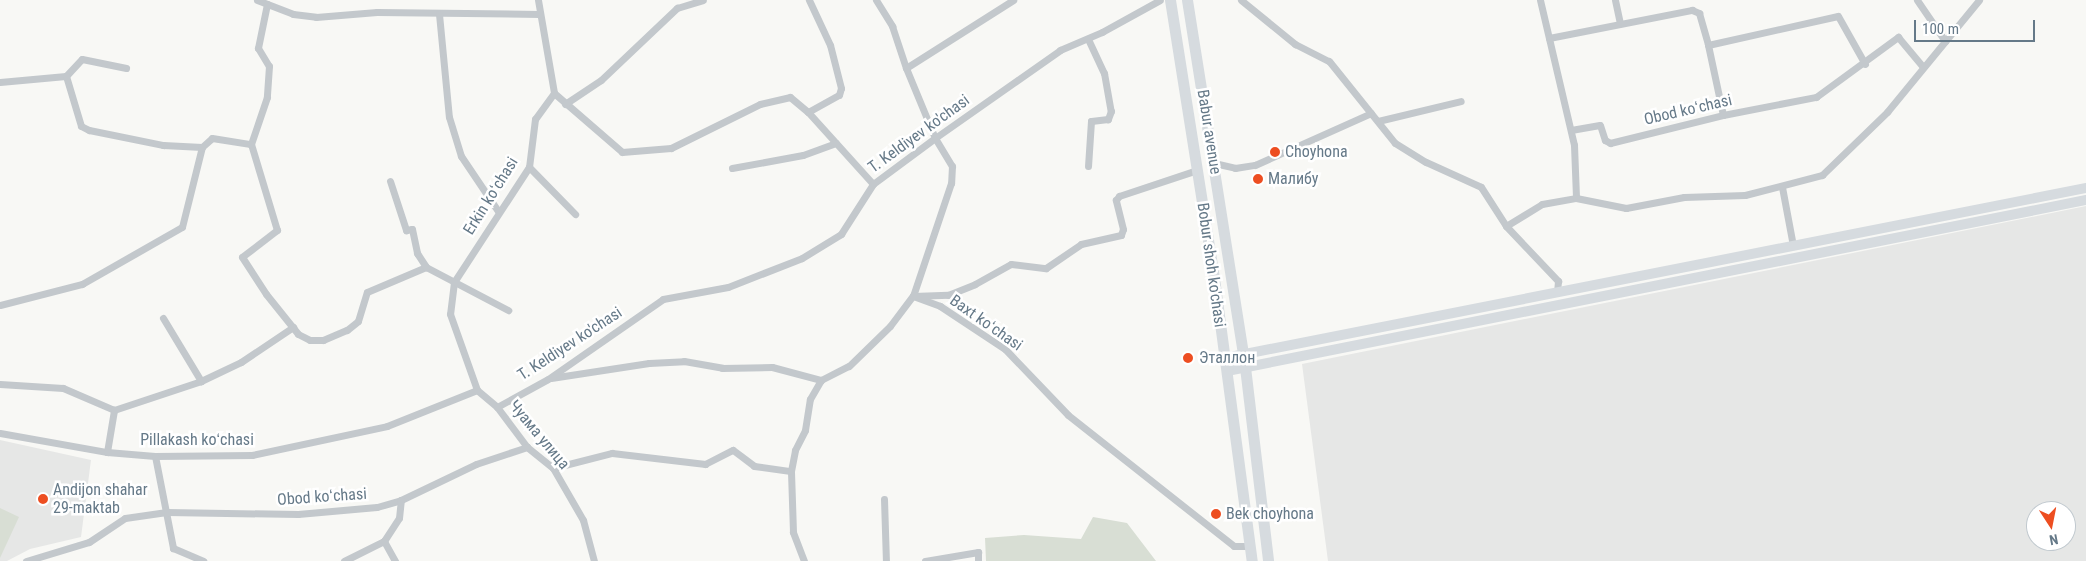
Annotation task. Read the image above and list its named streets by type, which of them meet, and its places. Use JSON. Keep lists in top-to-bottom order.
{
  "streets": {
    "main road": ["Babur avenue", "Bobur shoh ko'chasi"],
    "street": [
      "Obod koʻchasi",
      "T. Keldiyev ko'chasi",
      "Erkin koʻchasi",
      "Baxt koʻchasi",
      "Чуама улица",
      "Pillakash koʻchasi"
    ]
  },
  "crossings": [
    ["Obod koʻchasi", "Чуама улица"],
    ["T. Keldiyev ko'chasi", "Чуама улица"],
    ["Erkin koʻchasi", "Чуама улица"],
    ["Erkin koʻchasi", "Pillakash koʻchasi"],
    ["Bobur shoh ko'chasi", "Baxt koʻchasi"],
    ["Чуама улица", "Pillakash koʻchasi"]
  ],
  "places": [
    "Choyhona",
    "Малибу",
    "Эталлон",
    "Andijon shahar 29-maktab",
    "Bek choyhona"
  ],
  "scale_bar": "100 m",
  "north": "bottom"
}
